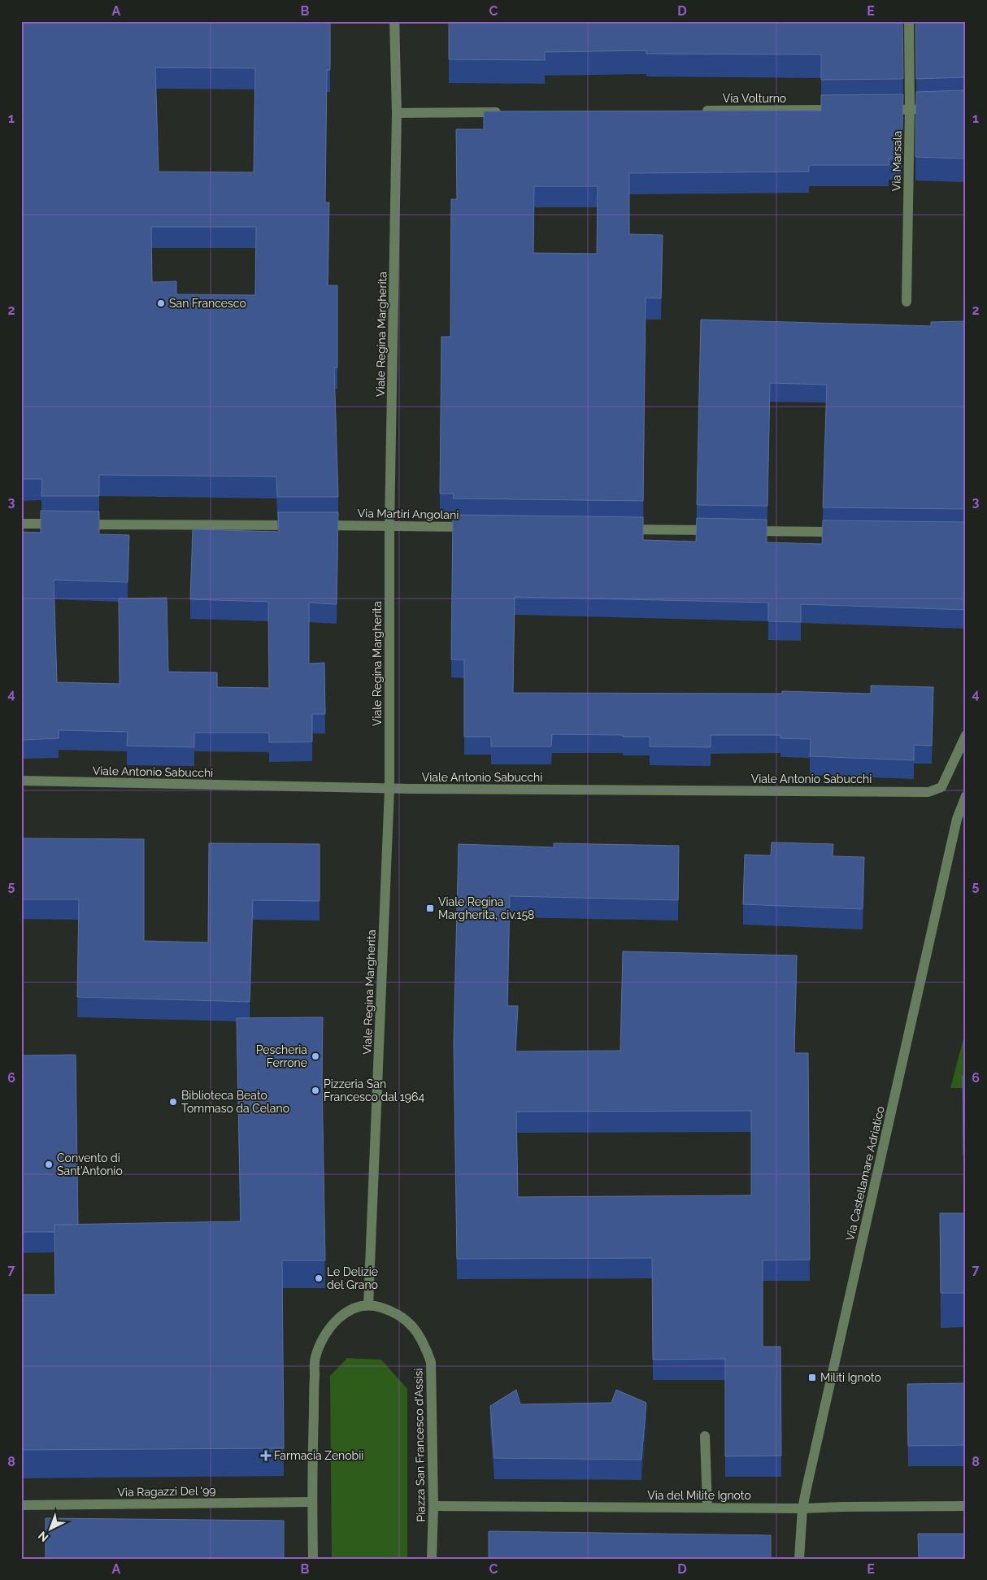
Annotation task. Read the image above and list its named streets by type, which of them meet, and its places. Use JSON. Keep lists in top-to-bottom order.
{
  "streets": {
    "street": [
      "Via Volturno",
      "Via Marsala",
      "Viale Regina Margherita",
      "Via Martiri Angolani",
      "Viale Antonio Sabucchi",
      "Via Castellamare Adriatico",
      "Piazza San Francesco d'Assisi",
      "Via Ragazzi Del '99",
      "Via del Milite Ignoto"
    ]
  },
  "crossings": [
    ["Viale Regina Margherita", "Via Martiri Angolani"],
    ["Viale Regina Margherita", "Viale Antonio Sabucchi"],
    ["Viale Regina Margherita", "Piazza San Francesco d'Assisi"],
    ["Via Castellamare Adriatico", "Via del Milite Ignoto"],
    ["Piazza San Francesco d'Assisi", "Via del Milite Ignoto"]
  ],
  "places": {
    "other": [
      "San Francesco",
      "Pescheria Ferrone",
      "Pizzeria San Francesco dal 1964",
      "Biblioteca Beato Tommaso da Celano",
      "Convento di Sant'Antonio",
      "Le Delizie del Grano"
    ],
    "transit": ["Viale Regina Margherita, civ.158", "Militi Ignoto"],
    "health": ["Farmacia Zenobii"]
  },
  "north": "bottom left",
  "grid": {
    "columns": [
      "A",
      "B",
      "C",
      "D",
      "E"
    ],
    "rows": [
      "1",
      "2",
      "3",
      "4",
      "5",
      "6",
      "7",
      "8"
    ]
  }
}
